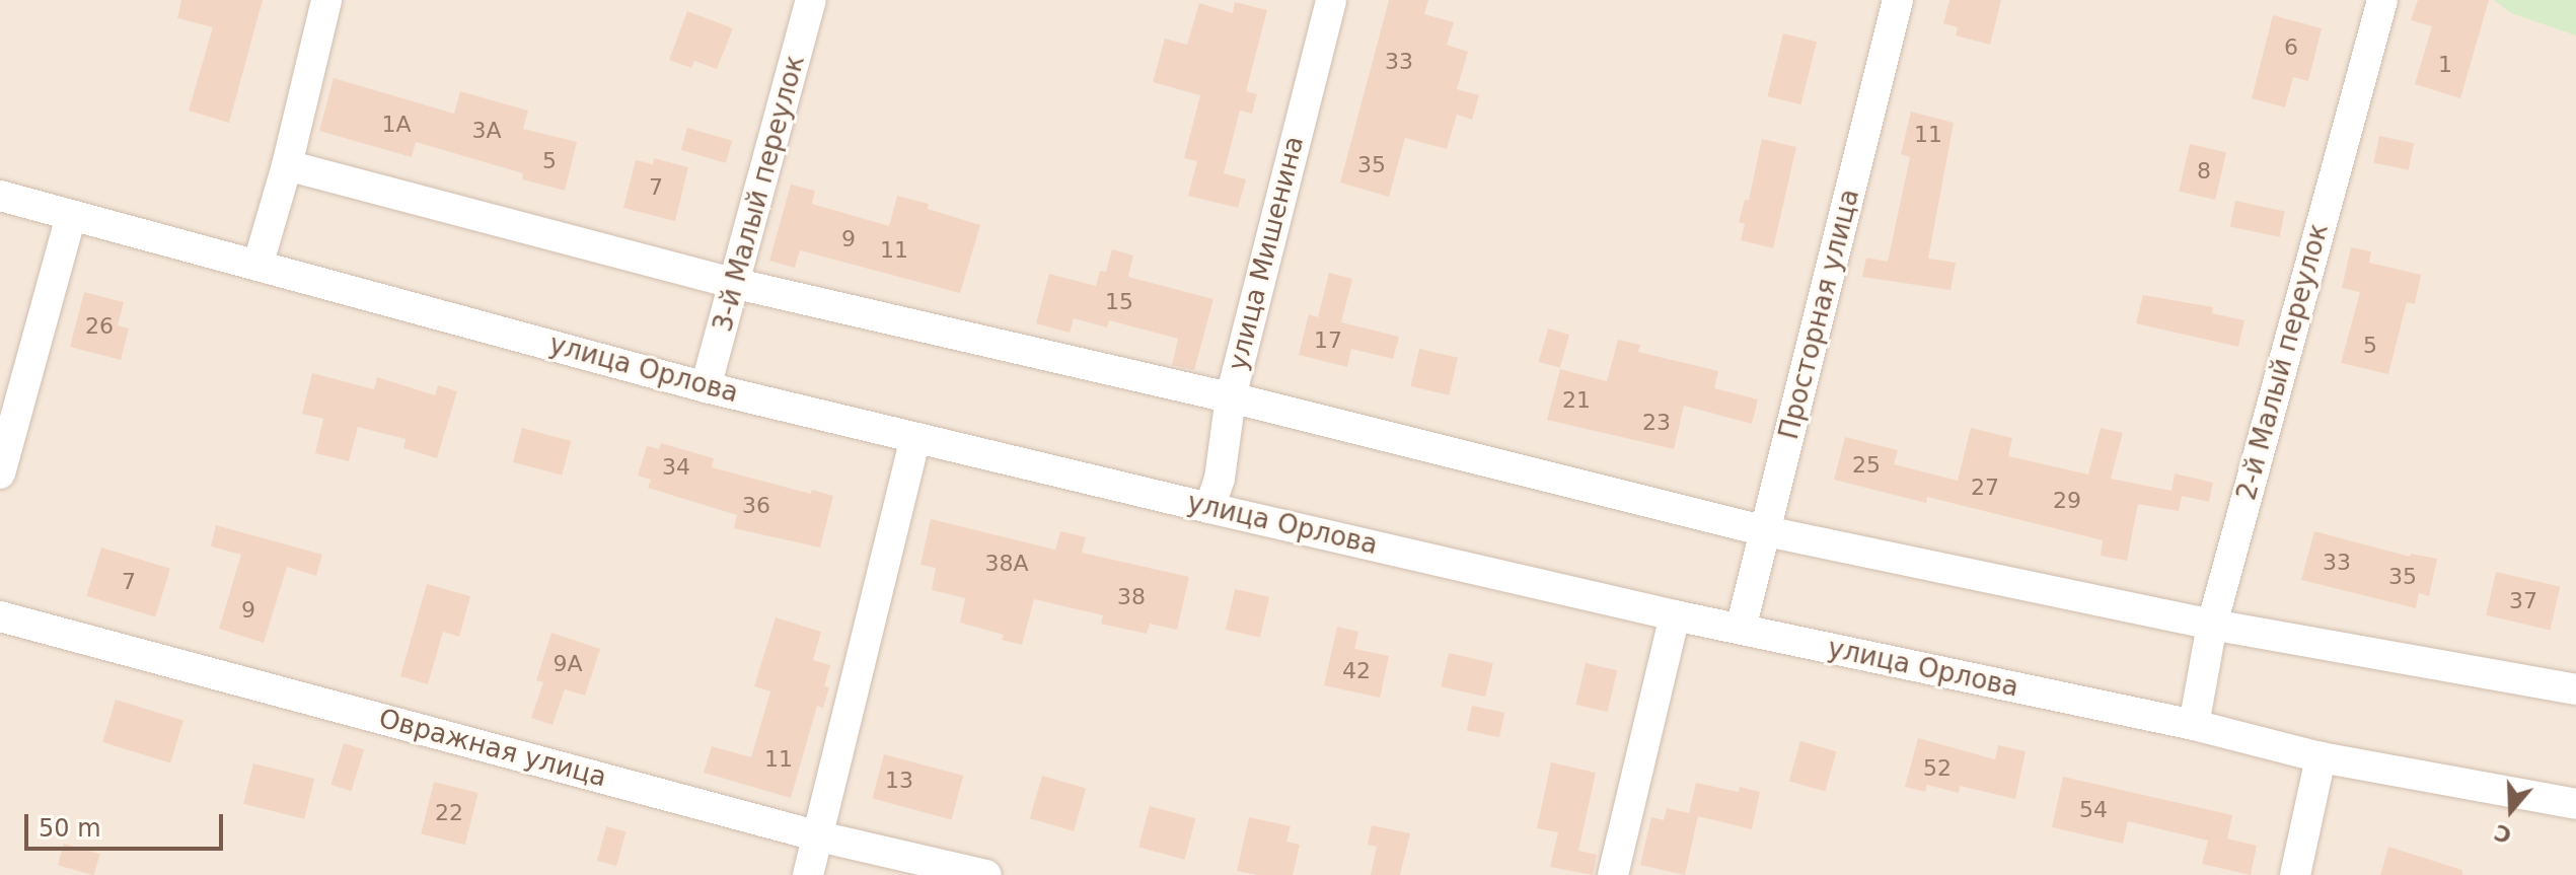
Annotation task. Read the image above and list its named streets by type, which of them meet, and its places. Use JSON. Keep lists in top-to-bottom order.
{
  "streets": {
    "street": [
      "3-й Малый переулок",
      "улица Мишенина",
      "Просторная улица",
      "2-й Малый переулок",
      "улица Орлова",
      "Овражная улица"
    ]
  },
  "crossings": [
    ["3-й Малый переулок", "улица Орлова"],
    ["улица Мишенина", "улица Орлова"],
    ["Просторная улица", "улица Орлова"],
    ["2-й Малый переулок", "улица Орлова"]
  ],
  "house_numbers": [
    "6",
    "33",
    "1",
    "1А",
    "3А",
    "11",
    "5",
    "35",
    "8",
    "7",
    "9",
    "11",
    "15",
    "26",
    "17",
    "5",
    "21",
    "23",
    "25",
    "34",
    "27",
    "29",
    "36",
    "33",
    "38А",
    "35",
    "7",
    "38",
    "37",
    "9",
    "9А",
    "42",
    "11",
    "52",
    "13",
    "54",
    "22"
  ],
  "scale_bar": "50 m",
  "north": "bottom"
}
